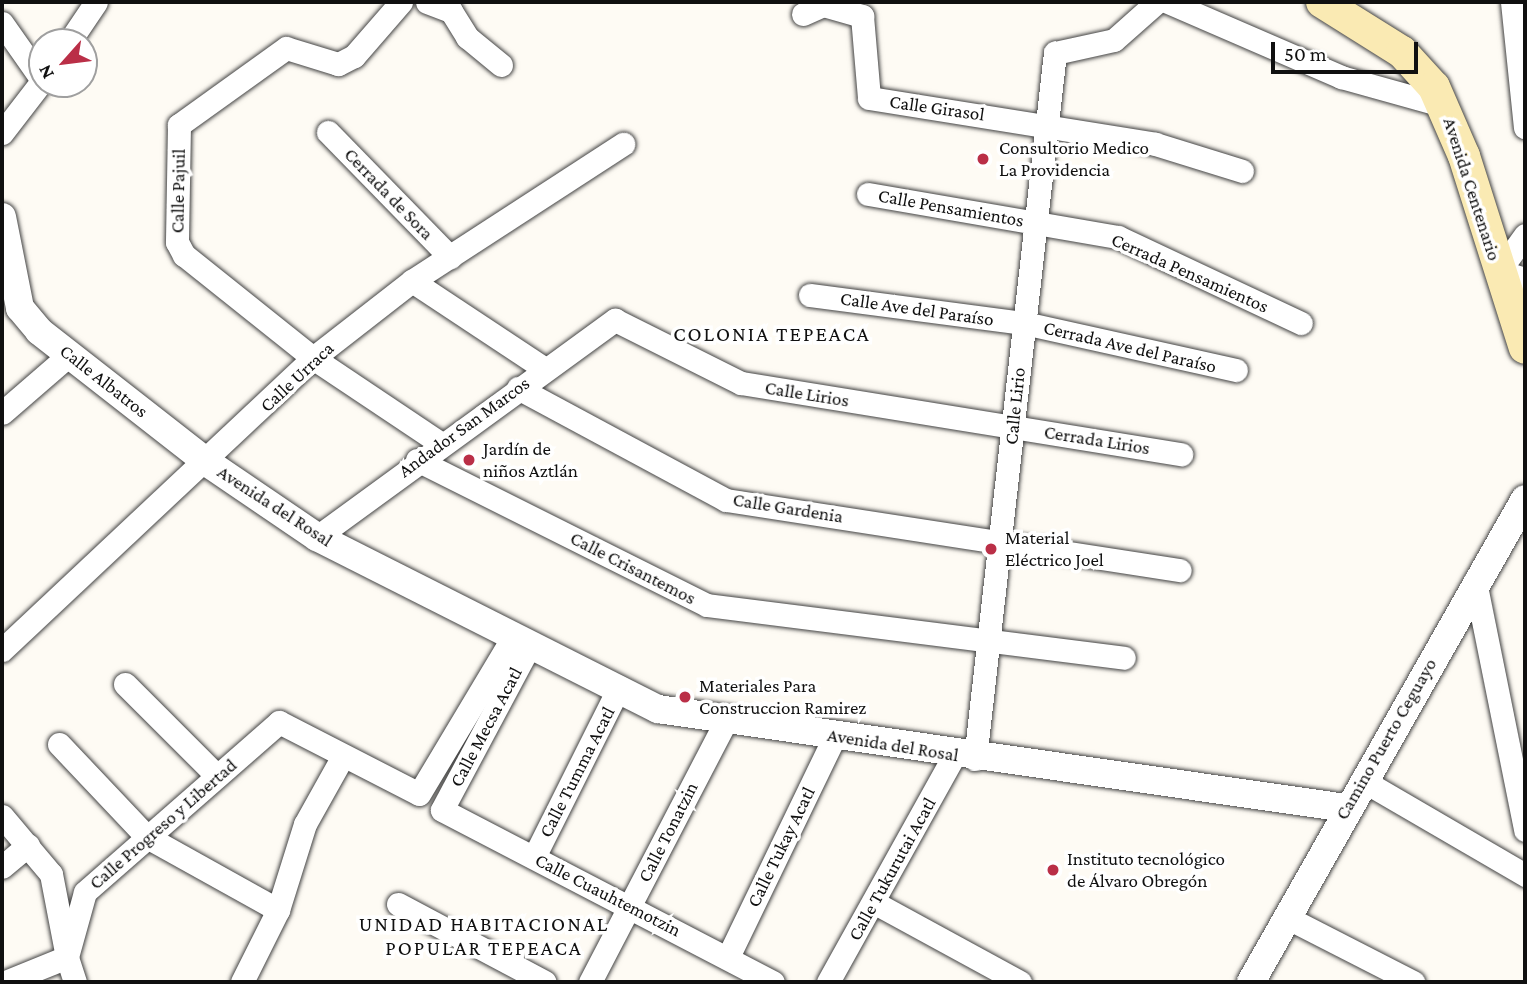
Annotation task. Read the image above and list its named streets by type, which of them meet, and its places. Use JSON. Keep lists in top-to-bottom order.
{
  "streets": {
    "main road": ["Avenida Centenario"],
    "street": [
      "Calle Girasol",
      "Calle Pajuil",
      "Cerrada de Sora",
      "Calle Pensamientos",
      "Cerrada Pensamientos",
      "Calle Ave del Paraíso",
      "Cerrada Ave del Paraíso",
      "Calle Urraca",
      "Calle Albatros",
      "Calle Lirios",
      "Calle Lirio",
      "Andador San Marcos",
      "Cerrada Lirios",
      "Avenida del Rosal",
      "Calle Gardenia",
      "Calle Crisantemos",
      "Calle Mecsa Acatl",
      "Camino Puerto Ceguayo",
      "Calle Tumma Acatl",
      "Calle Progreso y Libertad",
      "Calle Tonatzin",
      "Calle Tukay Acatl",
      "Calle Tukurutai Acatl",
      "Calle Cuauhtemotzin"
    ]
  },
  "crossings": [
    ["Calle Girasol", "Calle Lirio"],
    ["Calle Pajuil", "Calle Urraca"],
    ["Calle Pajuil", "Andador San Marcos"],
    ["Cerrada de Sora", "Calle Urraca"],
    ["Calle Pensamientos", "Cerrada Pensamientos"],
    ["Calle Pensamientos", "Calle Lirio"],
    ["Cerrada Pensamientos", "Calle Lirio"],
    ["Calle Ave del Paraíso", "Cerrada Ave del Paraíso"],
    ["Calle Ave del Paraíso", "Calle Lirio"],
    ["Cerrada Ave del Paraíso", "Calle Lirio"],
    ["Calle Urraca", "Calle Albatros"],
    ["Calle Urraca", "Avenida del Rosal"],
    ["Calle Albatros", "Avenida del Rosal"],
    ["Calle Lirios", "Calle Lirio"],
    ["Calle Lirios", "Andador San Marcos"],
    ["Calle Lirios", "Cerrada Lirios"],
    ["Calle Lirio", "Cerrada Lirios"],
    ["Calle Lirio", "Avenida del Rosal"],
    ["Calle Lirio", "Calle Gardenia"],
    ["Calle Lirio", "Calle Crisantemos"],
    ["Calle Lirio", "Calle Tukurutai Acatl"],
    ["Andador San Marcos", "Avenida del Rosal"],
    ["Andador San Marcos", "Calle Gardenia"],
    ["Andador San Marcos", "Calle Crisantemos"],
    ["Avenida del Rosal", "Calle Mecsa Acatl"],
    ["Avenida del Rosal", "Camino Puerto Ceguayo"],
    ["Avenida del Rosal", "Calle Tumma Acatl"],
    ["Avenida del Rosal", "Calle Tonatzin"],
    ["Avenida del Rosal", "Calle Tukay Acatl"],
    ["Avenida del Rosal", "Calle Tukurutai Acatl"],
    ["Calle Mecsa Acatl", "Calle Cuauhtemotzin"],
    ["Calle Tumma Acatl", "Calle Cuauhtemotzin"],
    ["Calle Tonatzin", "Calle Cuauhtemotzin"],
    ["Calle Tukay Acatl", "Calle Cuauhtemotzin"]
  ],
  "districts": ["COLONIA TEPEACA", "UNIDAD HABITACIONAL POPULAR TEPEACA"],
  "places": [
    "Consultorio Medico La Providencia",
    "Jardín de niños Aztlán",
    "Material Eléctrico Joel",
    "Materiales Para Construccion Ramirez",
    "Instituto tecnológico de Álvaro Obregón"
  ],
  "scale_bar": "50 m",
  "north": "bottom left"
}
